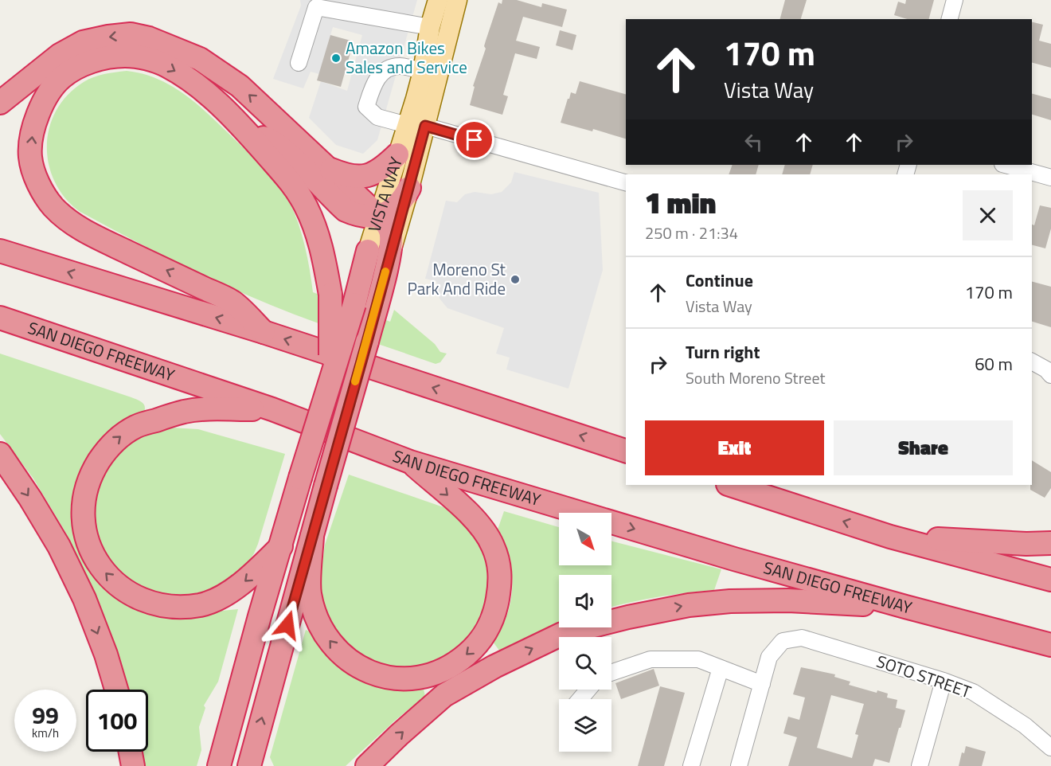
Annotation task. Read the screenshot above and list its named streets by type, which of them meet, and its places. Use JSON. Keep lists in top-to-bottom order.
{
  "streets": {
    "highway": ["VISTA WAY", "SAN DIEGO FREEWAY"],
    "street": ["SOTO STREET"]
  },
  "places": ["Amazon Bikes Sales and Service", "Moreno St Park And Ride"],
  "north": "bottom right",
  "page": {
    "turn": ["170 m", "Vista Way"],
    "heading": ["1 min", "250 m · 21:34"],
    "list": [
      {
        "name": "Continue",
        "note": "Vista Way",
        "value": "170 m"
      },
      {
        "name": "Turn right",
        "note": "South Moreno Street",
        "value": "60 m"
      }
    ],
    "buttons": ["Exit", "Share"],
    "speed": "99 km/h",
    "limit": "100"
  }
}
